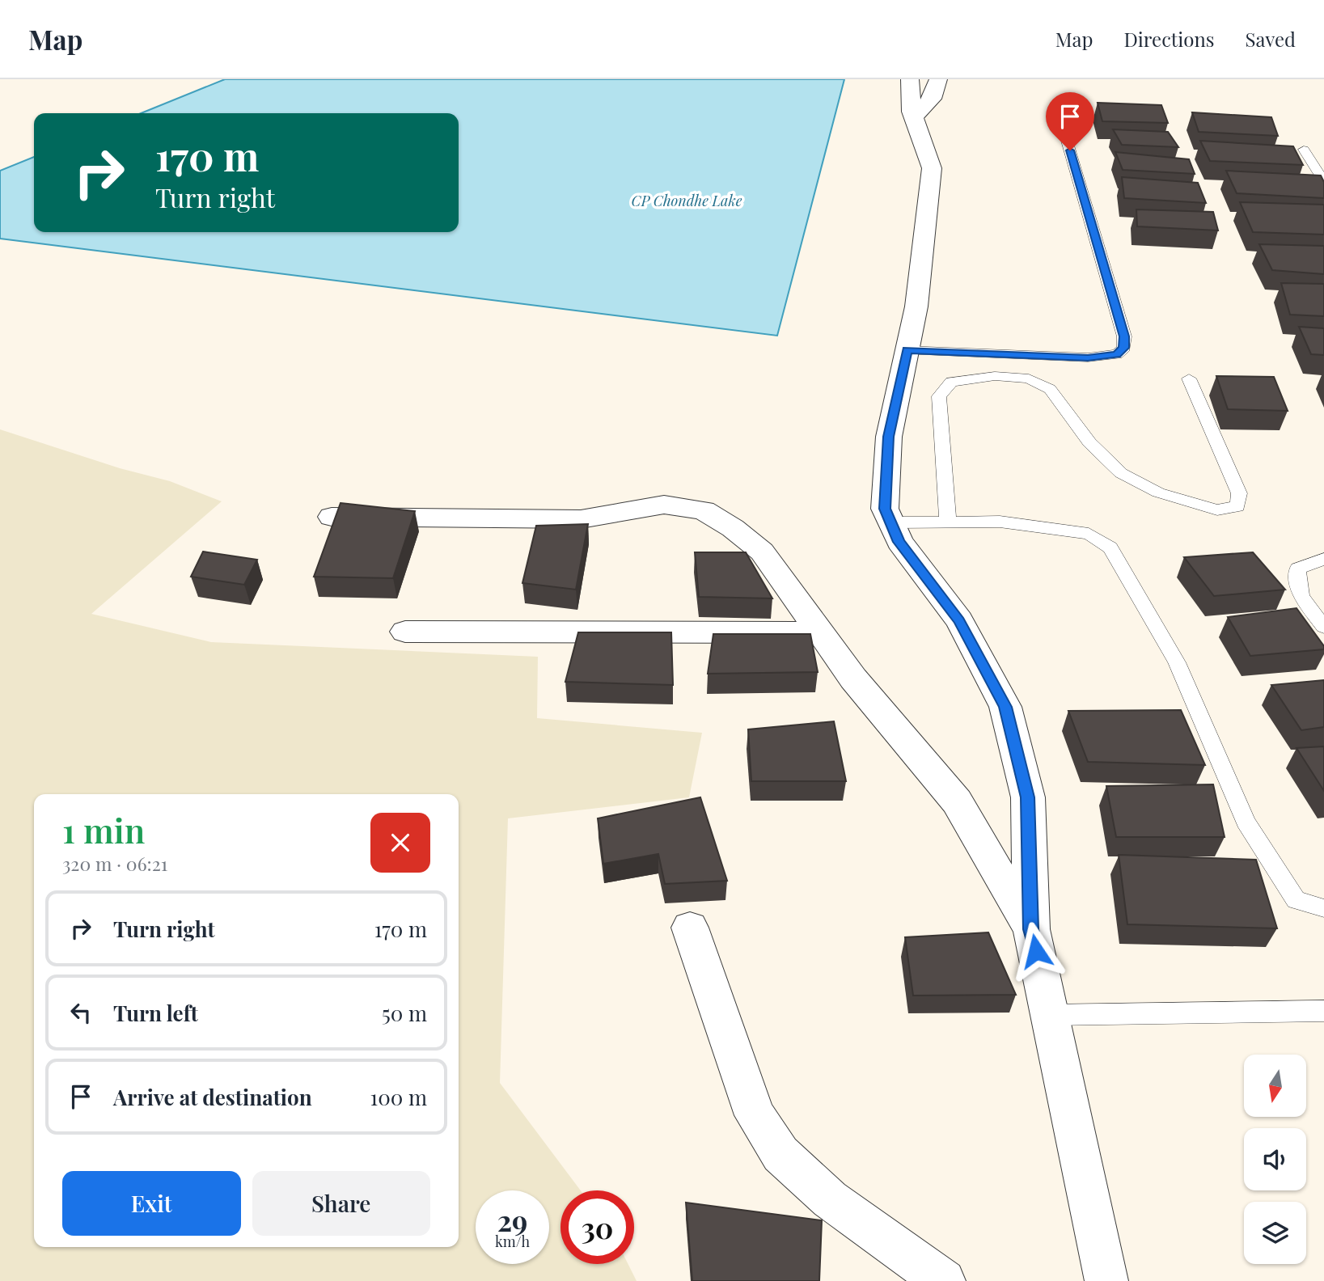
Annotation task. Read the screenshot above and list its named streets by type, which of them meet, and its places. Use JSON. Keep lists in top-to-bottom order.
{
  "water": ["CP Chondhe Lake"],
  "north": "bottom",
  "page": {
    "header": "Map",
    "nav": ["Map", "Directions", "Saved"],
    "turn": ["170 m", "Turn right"],
    "heading": ["1 min", "320 m · 06:21"],
    "list": [
      {
        "name": "Turn right",
        "value": "170 m"
      },
      {
        "name": "Turn left",
        "value": "50 m"
      },
      {
        "name": "Arrive at destination",
        "value": "100 m"
      }
    ],
    "buttons": ["Exit", "Share"],
    "speed": "29 km/h",
    "limit": "30"
  }
}
